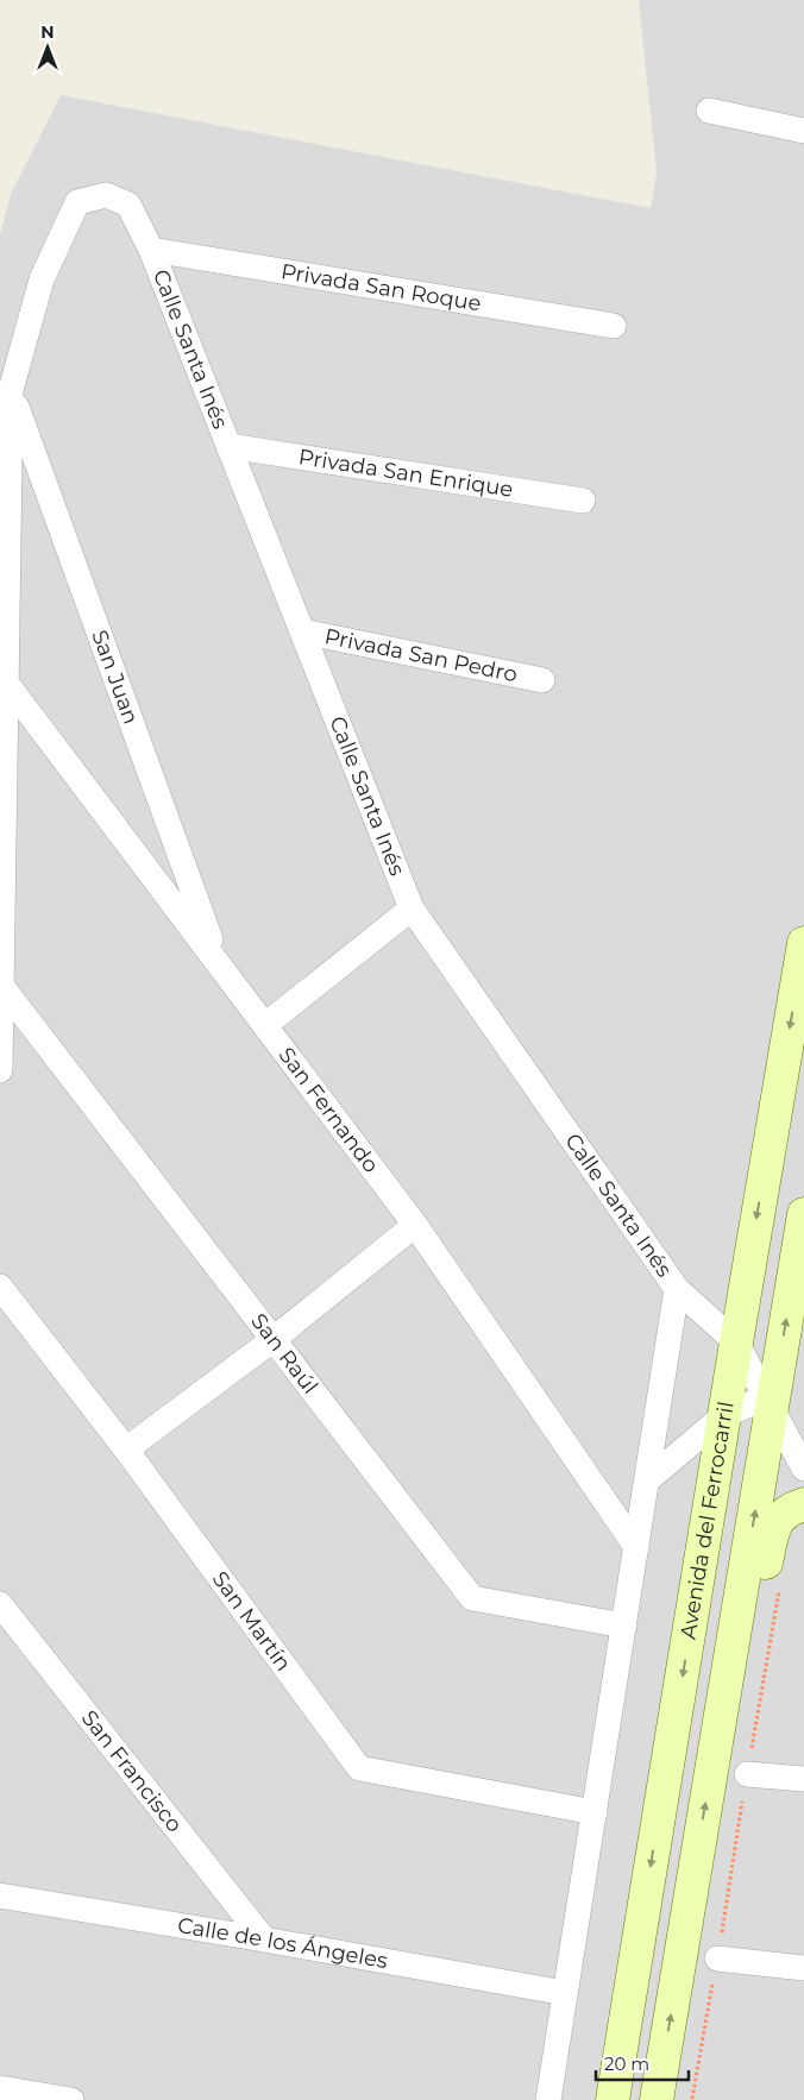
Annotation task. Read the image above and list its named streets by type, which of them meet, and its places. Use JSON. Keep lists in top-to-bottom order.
{
  "streets": {
    "street": [
      "Privada San Roque",
      "Calle Santa Inés",
      "Privada San Enrique",
      "Privada San Pedro",
      "San Juan",
      "San Fernando",
      "San Raúl",
      "Avenida del Ferrocarril",
      "San Martín",
      "San Francisco",
      "Calle de los Ángeles"
    ]
  },
  "crossings": [
    ["Privada San Roque", "Calle Santa Inés"],
    ["Calle Santa Inés", "Privada San Enrique"],
    ["Calle Santa Inés", "Privada San Pedro"],
    ["Calle Santa Inés", "San Juan"],
    ["Calle Santa Inés", "Avenida del Ferrocarril"],
    ["San Juan", "San Fernando"],
    ["San Francisco", "Calle de los Ángeles"]
  ],
  "scale_bar": "20 m",
  "north": "top"
}
